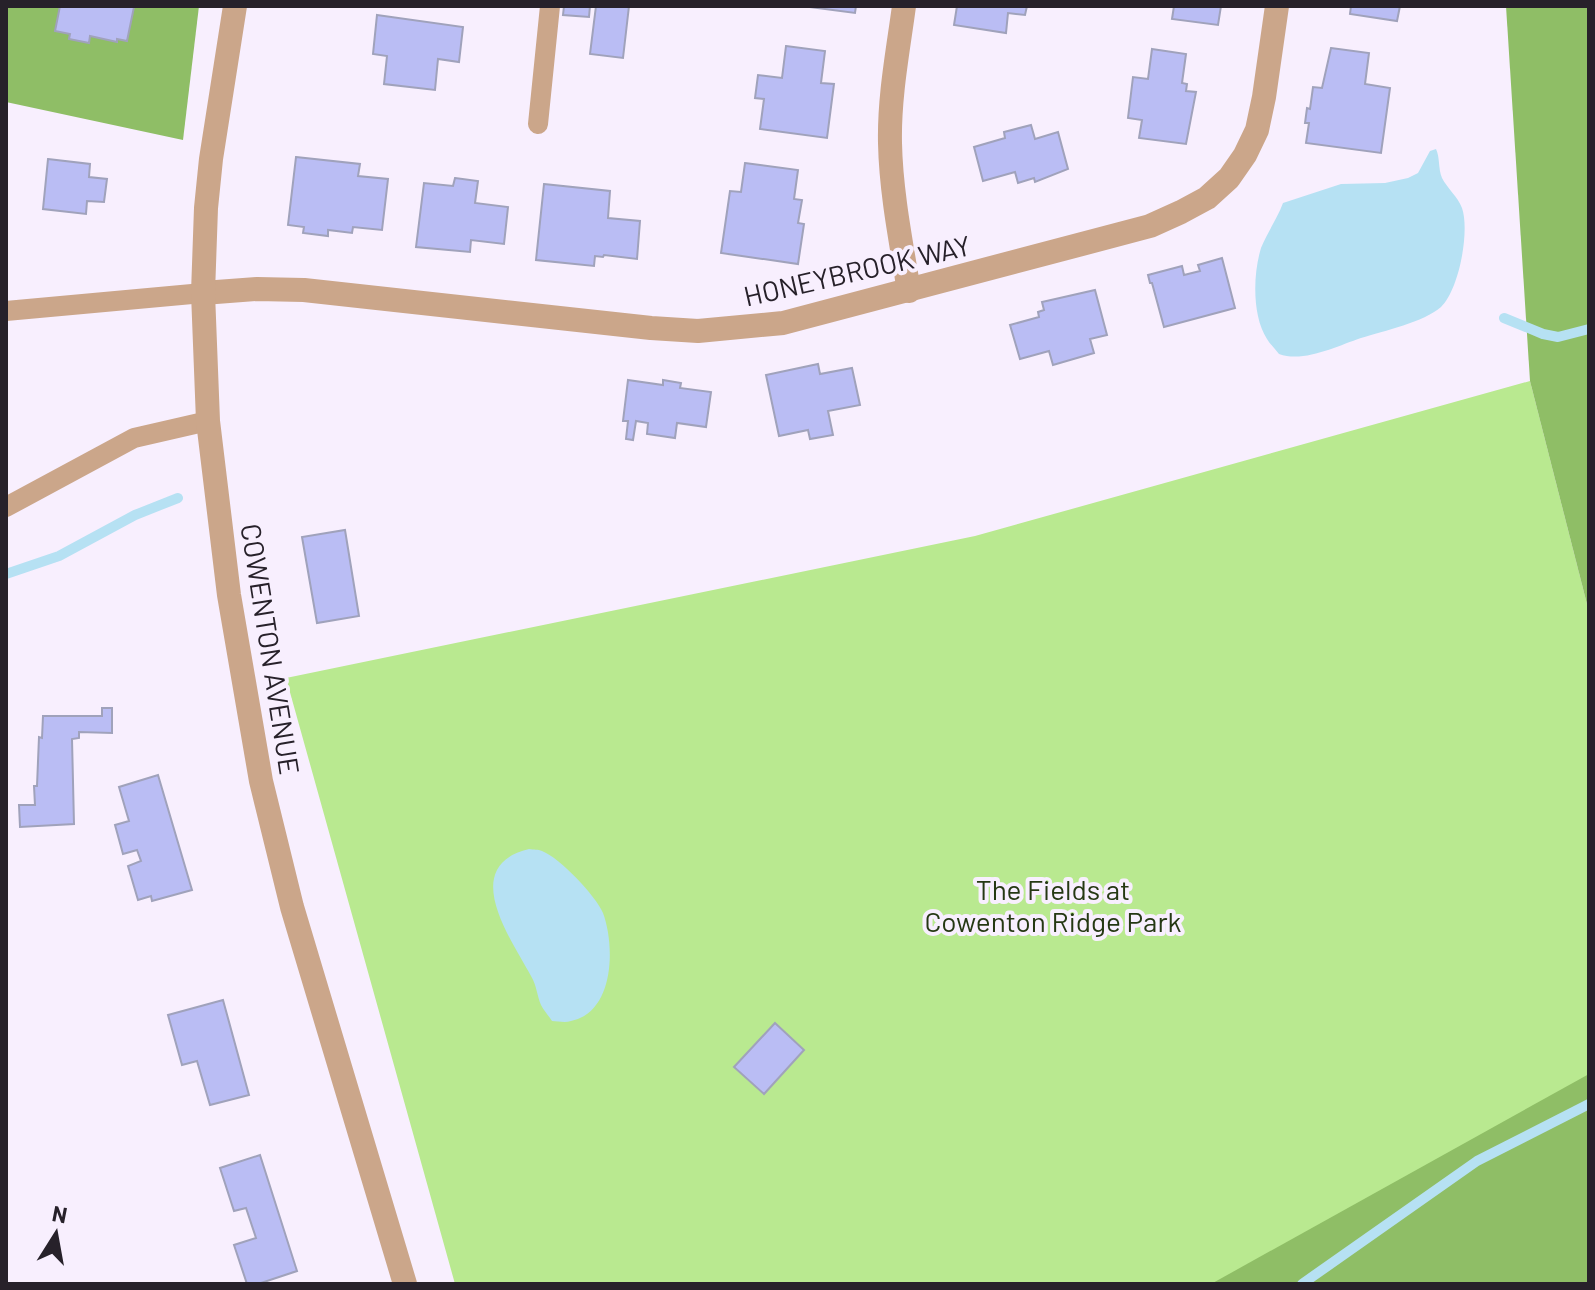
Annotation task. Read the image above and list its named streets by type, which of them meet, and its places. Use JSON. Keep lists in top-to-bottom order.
{
  "streets": {
    "street": ["HONEYBROOK WAY", "COWENTON AVENUE"]
  },
  "crossings": [
    ["HONEYBROOK WAY", "COWENTON AVENUE"]
  ],
  "parks": ["The Fields at Cowenton Ridge Park"],
  "north": "top"
}
